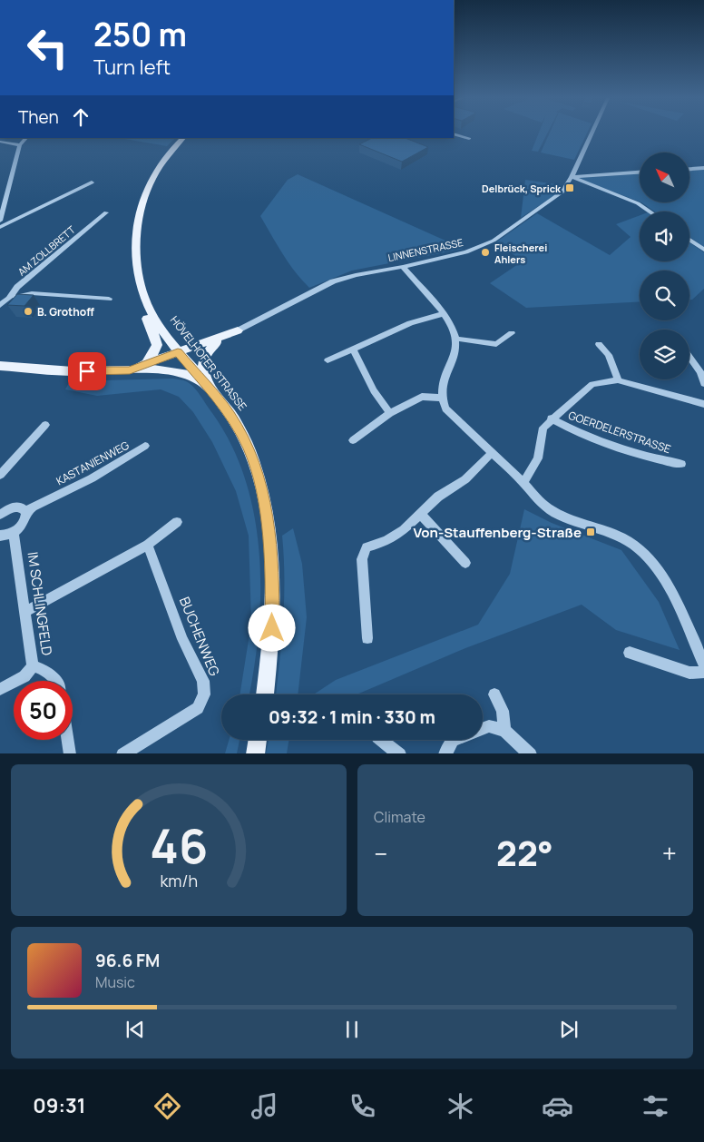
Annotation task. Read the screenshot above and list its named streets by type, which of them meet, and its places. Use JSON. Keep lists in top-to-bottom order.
{
  "streets": {
    "main road": ["HÖVELHOFER STRASSE"],
    "street": [
      "LINNENSTRASSE",
      "AM ZOLLBRETT",
      "GOERDELERSTRASSE",
      "KASTANIENWEG",
      "IM SCHLINGFELD",
      "BUCHENWEG"
    ]
  },
  "places": {
    "transit": ["Delbrück, Sprick", "Von-Stauffenberg-Straße"],
    "other": ["Fleischerei Ahlers", "B. Grothoff"]
  },
  "north": "top left",
  "page": {
    "turn": ["250 m", "Turn left"],
    "then": "Then",
    "limit": "50",
    "trip": "09:32 · 1 min · 330 m",
    "tile": "Climate",
    "heat": ["−", "22°", "+"],
    "song": ["96.6 FM", "Music"],
    "tabs": "09:31",
    "gauge": ["46", "km/h"]
  }
}
